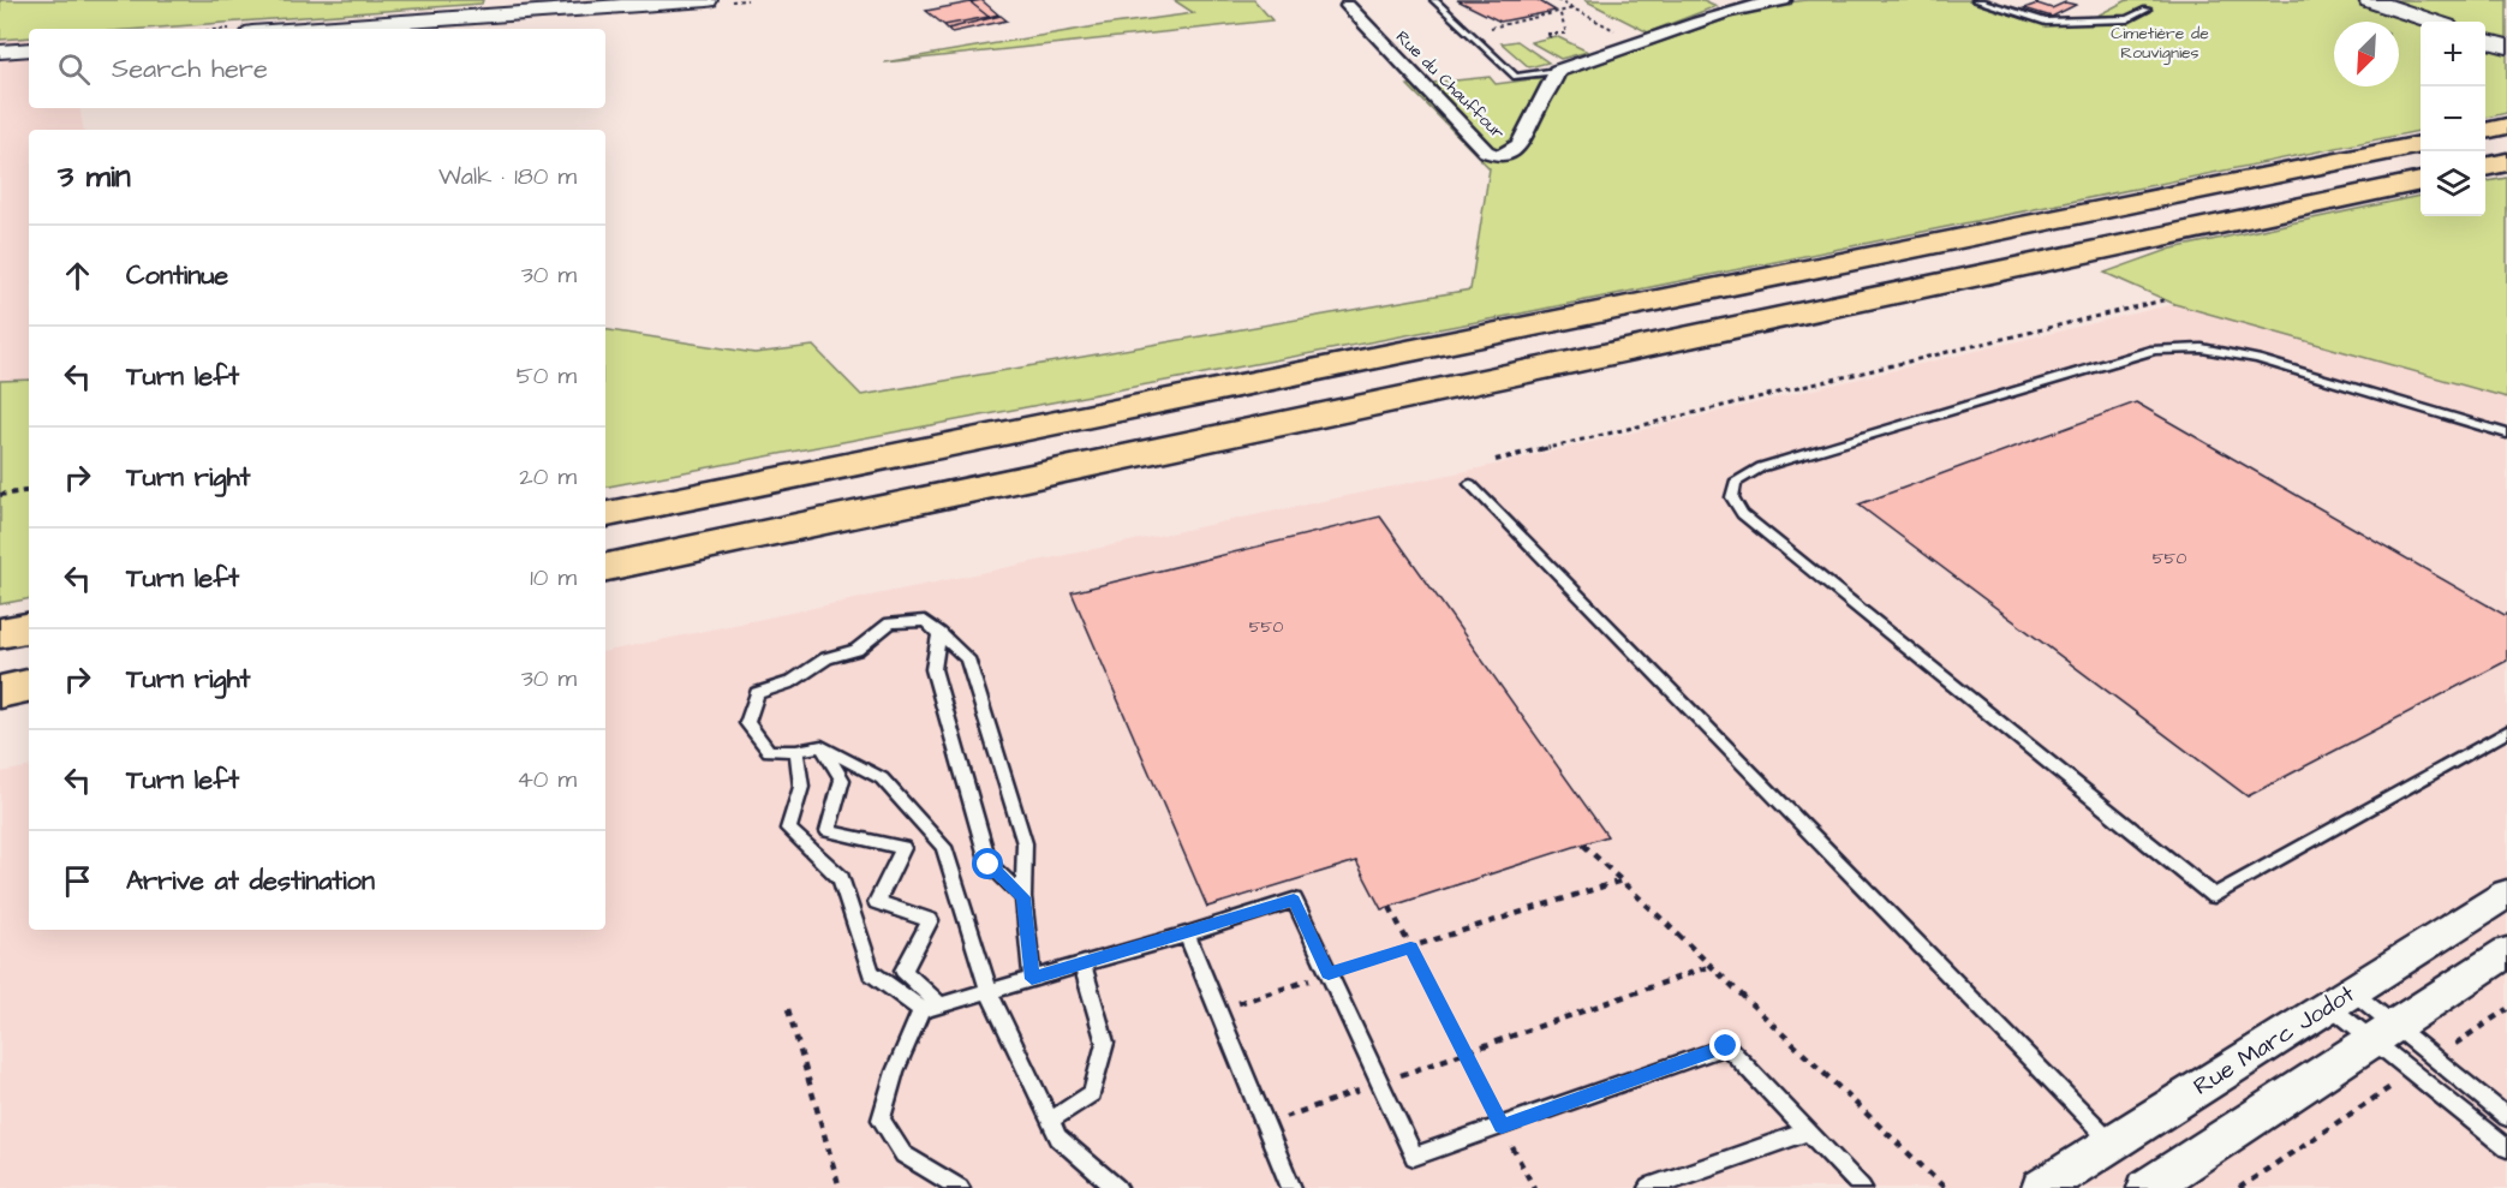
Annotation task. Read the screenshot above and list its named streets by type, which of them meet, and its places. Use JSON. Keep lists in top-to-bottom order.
{
  "streets": {
    "street": ["Rue du Chauffour", "Rue Marc Jodot"]
  },
  "parks": ["Cimetière de Rouvignies"],
  "house_numbers": ["550", "550"],
  "north": "bottom left",
  "page": {
    "map_buttons": ["+", "−"],
    "search": "Search here",
    "heading": ["3 min", "Walk · 180 m"],
    "list": [
      ["Continue", "30 m"],
      ["Turn left", "50 m"],
      ["Turn right", "20 m"],
      ["Turn left", "10 m"],
      ["Turn right", "30 m"],
      ["Turn left", "40 m"],
      "Arrive at destination"
    ]
  }
}
